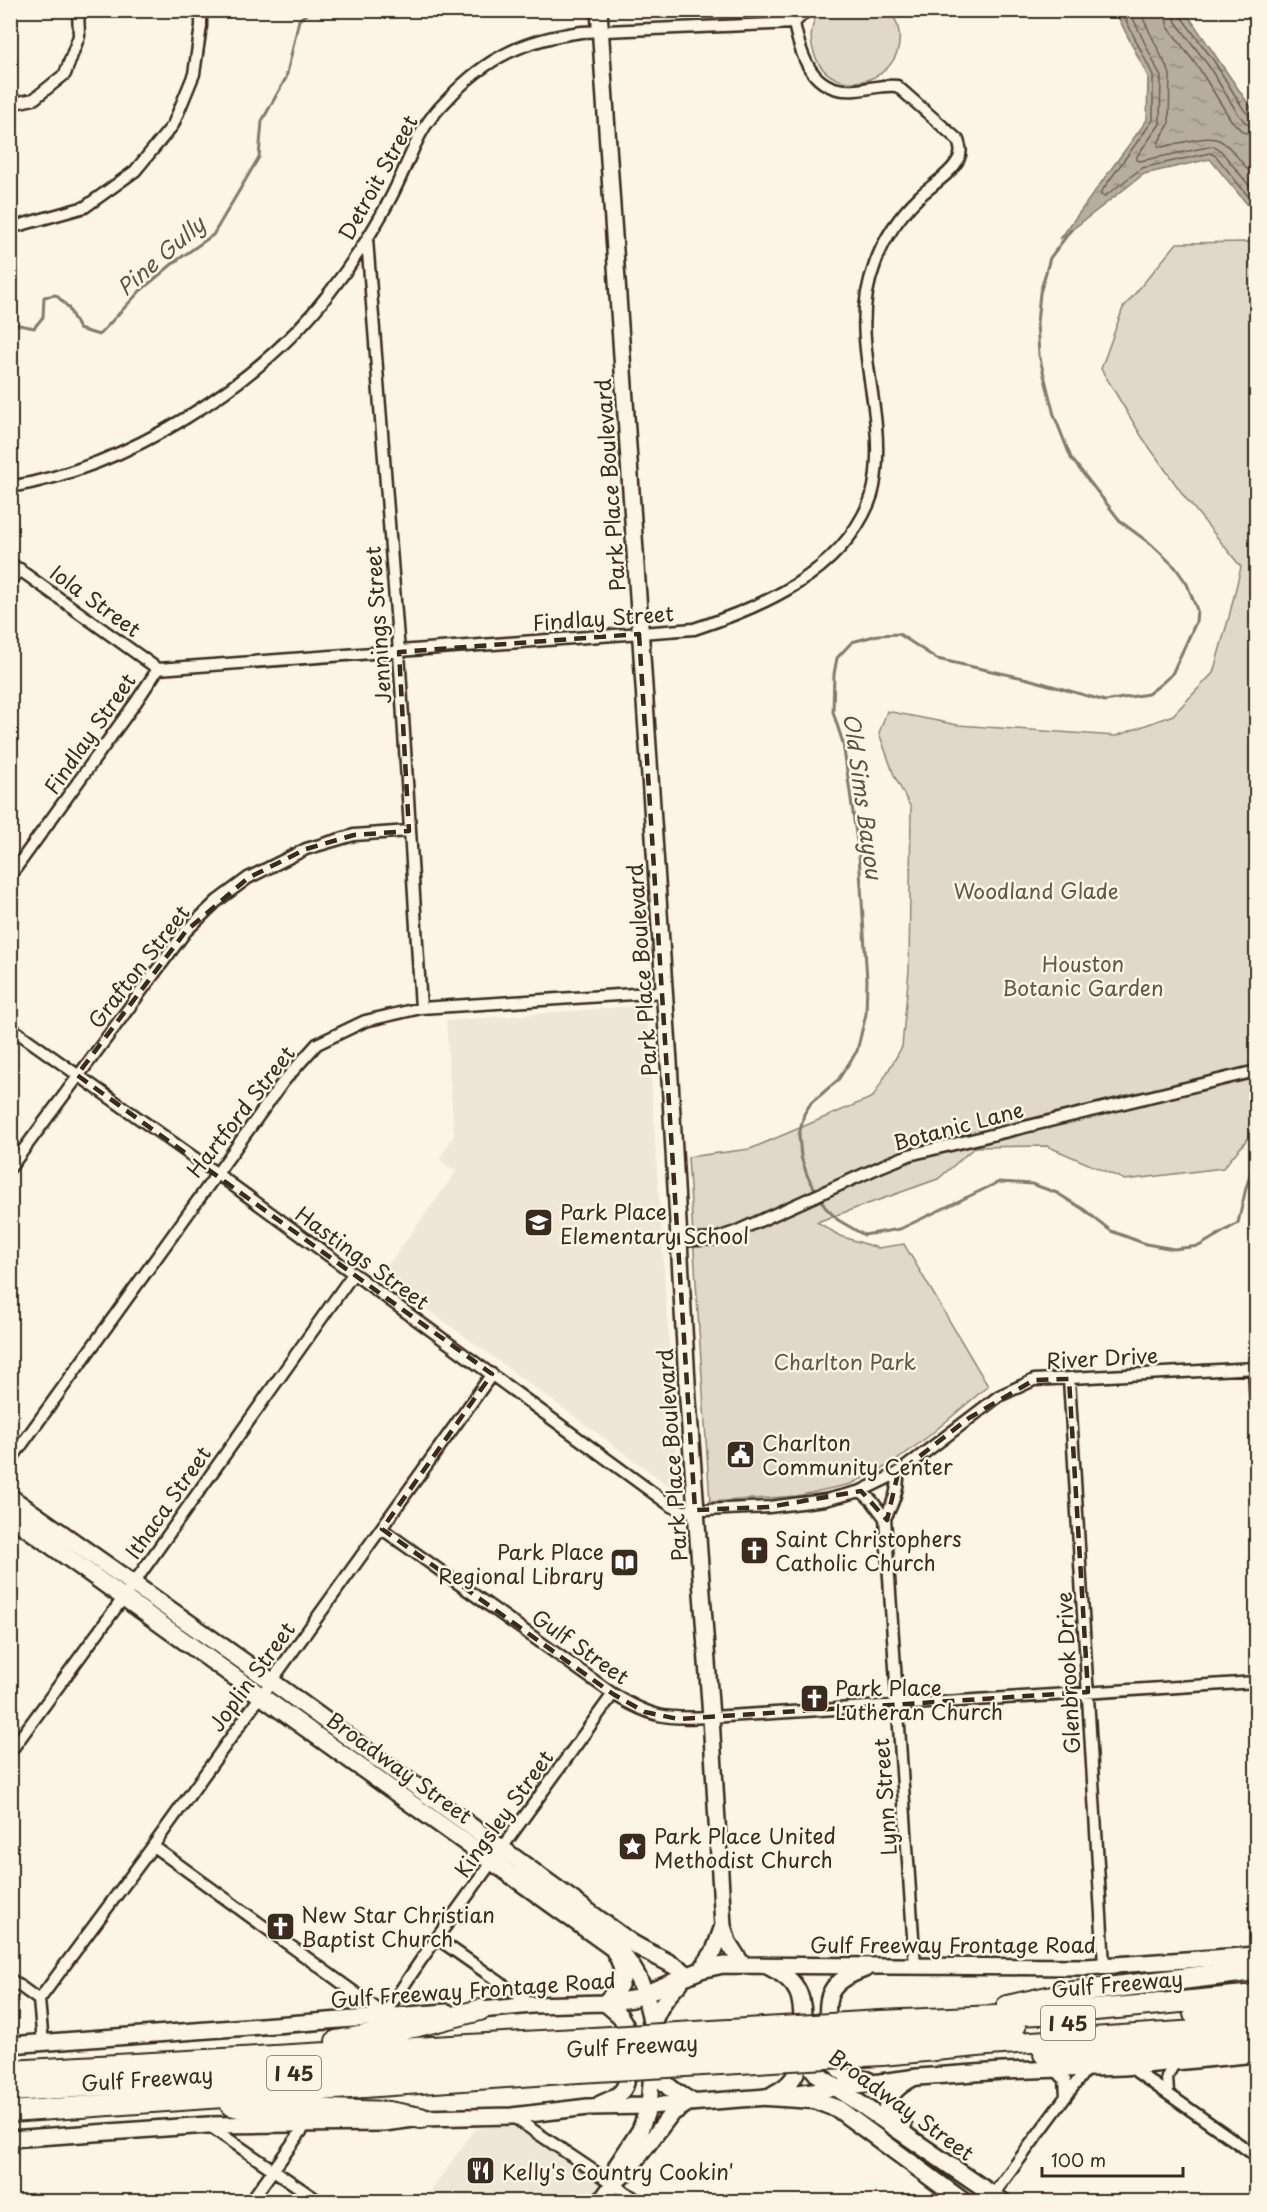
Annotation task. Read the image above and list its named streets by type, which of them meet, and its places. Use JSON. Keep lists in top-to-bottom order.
{
  "streets": {
    "highway": ["Gulf Freeway", "I 45"],
    "main road": ["Park Place Boulevard", "Broadway Street", "Gulf Freeway Frontage Road"],
    "street": [
      "Detroit Street",
      "Iola Street",
      "Findlay Street",
      "Jennings Street",
      "Grafton Street",
      "Hartford Street",
      "Botanic Lane",
      "Hastings Street",
      "River Drive",
      "Ithaca Street",
      "Gulf Street",
      "Glenbrook Drive",
      "Joplin Street",
      "Lynn Street",
      "Kingsley Street"
    ]
  },
  "crossings": [
    ["Detroit Street", "Park Place Boulevard"],
    ["Detroit Street", "Findlay Street"],
    ["Detroit Street", "Jennings Street"],
    ["Park Place Boulevard", "Findlay Street"],
    ["Park Place Boulevard", "Hartford Street"],
    ["Park Place Boulevard", "Botanic Lane"],
    ["Park Place Boulevard", "Hastings Street"],
    ["Park Place Boulevard", "River Drive"],
    ["Park Place Boulevard", "Gulf Street"],
    ["Park Place Boulevard", "Broadway Street"],
    ["Park Place Boulevard", "Gulf Freeway Frontage Road"],
    ["Iola Street", "Findlay Street"],
    ["Findlay Street", "Jennings Street"],
    ["Jennings Street", "Grafton Street"],
    ["Jennings Street", "Hartford Street"],
    ["Grafton Street", "Hastings Street"],
    ["Hartford Street", "Hastings Street"],
    ["Hastings Street", "River Drive"],
    ["Hastings Street", "Ithaca Street"],
    ["Hastings Street", "Joplin Street"],
    ["River Drive", "Glenbrook Drive"],
    ["River Drive", "Lynn Street"],
    ["Ithaca Street", "Broadway Street"],
    ["Gulf Street", "Glenbrook Drive"],
    ["Gulf Street", "Joplin Street"],
    ["Gulf Street", "Lynn Street"],
    ["Gulf Street", "Kingsley Street"],
    ["Glenbrook Drive", "Gulf Freeway Frontage Road"],
    ["Joplin Street", "Broadway Street"],
    ["Broadway Street", "Kingsley Street"],
    ["Broadway Street", "Gulf Freeway Frontage Road"],
    ["Lynn Street", "Gulf Freeway Frontage Road"],
    ["Kingsley Street", "Gulf Freeway Frontage Road"]
  ],
  "water": ["Pine Gully", "Old Sims Bayou"],
  "parks": ["Woodland Glade", "Houston Botanic Garden", "Charlton Park"],
  "places": {
    "school or university": ["Park Place Elementary School"],
    "public building": ["Charlton Community Center"],
    "church": ["Saint Christophers Catholic Church", "Park Place Lutheran Church", "New Star Christian Baptist Church"],
    "library": ["Park Place Regional Library"],
    "place": ["Park Place United Methodist Church"],
    "restaurant": ["Kelly's Country Cookin'"]
  },
  "scale_bar": "100 m"
}
